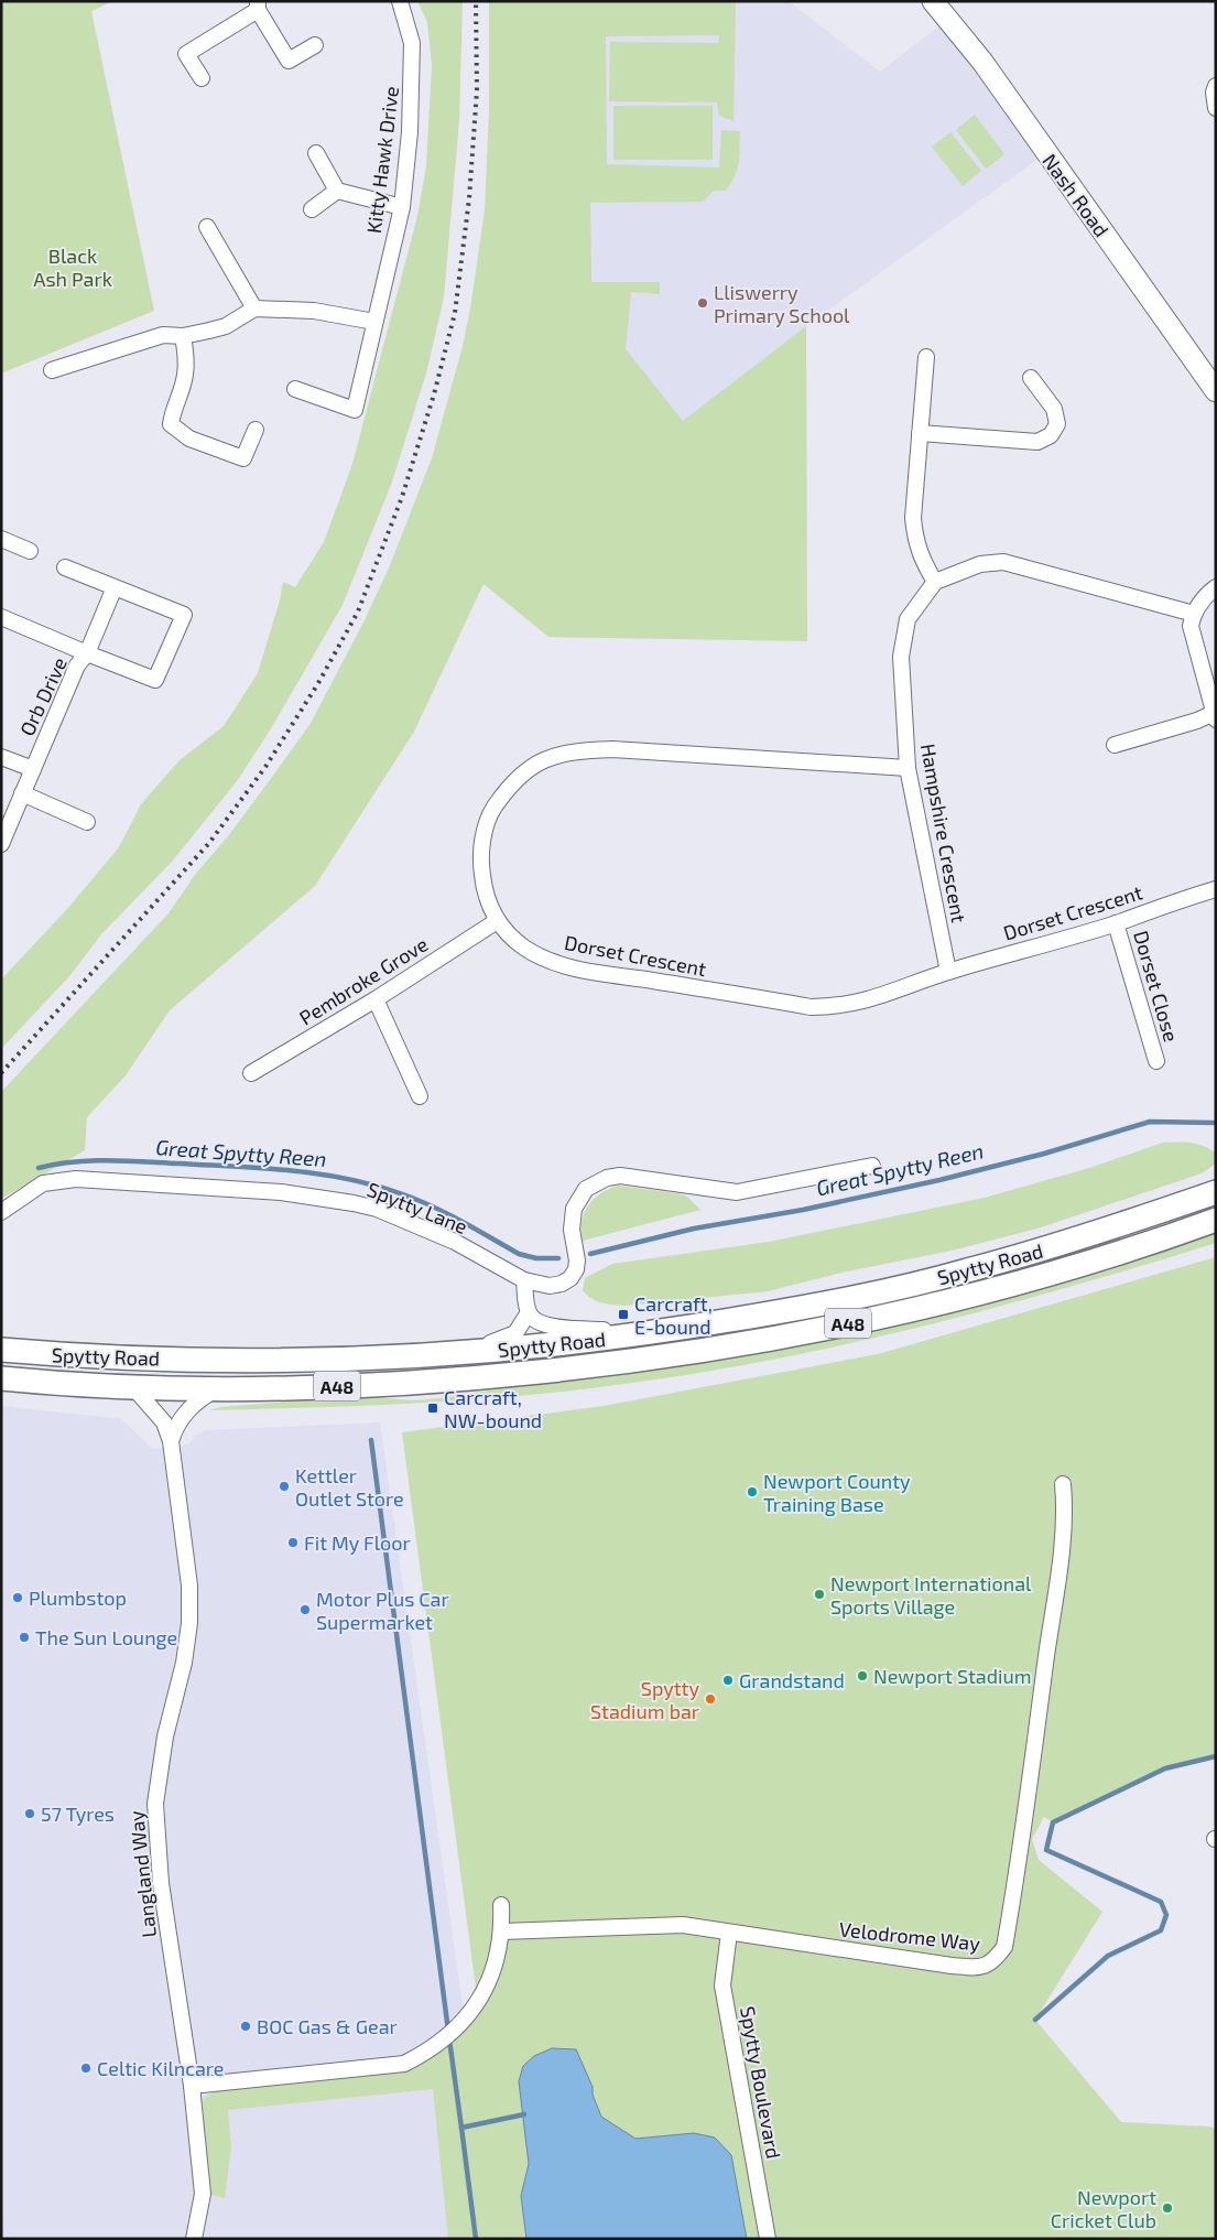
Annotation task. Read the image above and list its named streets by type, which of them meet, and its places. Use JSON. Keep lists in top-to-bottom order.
{
  "streets": {
    "main road": ["Spytty Road", "A48"],
    "street": [
      "Kitty Hawk Drive",
      "Nash Road",
      "Orb Drive",
      "Hampshire Crescent",
      "Dorset Crescent",
      "Pembroke Grove",
      "Dorset Close",
      "Spytty Lane",
      "Langland Way",
      "Velodrome Way",
      "Spytty Boulevard"
    ]
  },
  "crossings": [
    ["Hampshire Crescent", "Dorset Crescent"],
    ["Dorset Crescent", "Pembroke Grove"],
    ["Dorset Crescent", "Dorset Close"],
    ["Spytty Road", "Langland Way"],
    ["Velodrome Way", "Spytty Boulevard"]
  ],
  "water": ["Great Spytty Reen"],
  "parks": ["Black Ash Park"],
  "places": {
    "other": [
      "Lliswerry Primary School",
      "Kettler Outlet Store",
      "Newport County Training Base",
      "Fit My Floor",
      "Newport International Sports Village",
      "Plumbstop",
      "Motor Plus Car Supermarket",
      "The Sun Lounge",
      "Newport Stadium",
      "Grandstand",
      "Spytty Stadium bar",
      "57 Tyres",
      "BOC Gas & Gear",
      "Celtic Kilncare",
      "Newport Cricket Club"
    ],
    "transit": ["Carcraft, E-bound", "Carcraft, NW-bound"]
  }
}
